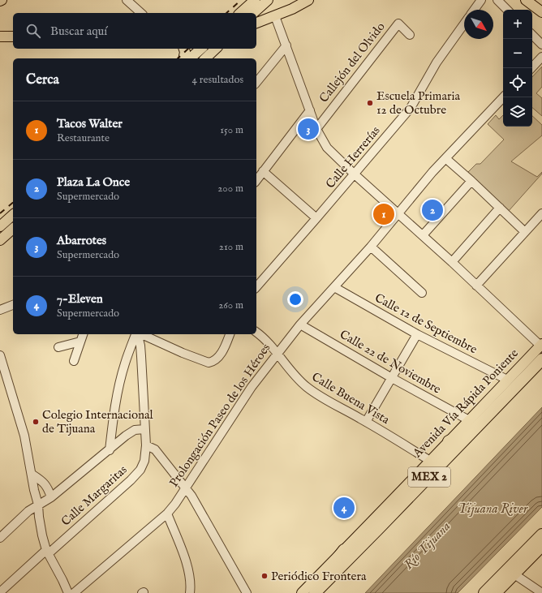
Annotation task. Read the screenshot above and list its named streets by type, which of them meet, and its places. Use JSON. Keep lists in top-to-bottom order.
{
  "streets": {
    "highway": ["Avenida Vía Rápida Poniente", "MEX 2"],
    "street": [
      "Callejón del Olvido",
      "Calle Herrerías",
      "Calle 12 de Septiembre",
      "Calle 22 de Noviembre",
      "Calle Buena Vista",
      "Prolongación Paseo de los Héroes",
      "Calle Margaritas"
    ]
  },
  "crossings": [
    ["Calle 12 de Septiembre", "Avenida Vía Rápida Poniente"],
    ["Calle 12 de Septiembre", "Prolongación Paseo de los Héroes"],
    ["Calle 22 de Noviembre", "Avenida Vía Rápida Poniente"],
    ["Calle 22 de Noviembre", "Prolongación Paseo de los Héroes"],
    ["Calle Buena Vista", "Avenida Vía Rápida Poniente"],
    ["Calle Buena Vista", "Prolongación Paseo de los Héroes"]
  ],
  "water": ["Tijuana River", "Río Tijuana"],
  "places": ["Escuela Primaria 12 de Octubre", "Colegio Internacional de Tijuana", "Periódico Frontera"],
  "north": "bottom right",
  "page": {
    "map_buttons": ["+", "−"],
    "search": "Buscar aquí",
    "heading": ["Cerca", "4 resultados"],
    "list": [
      {
        "mark": "1",
        "name": "Tacos Walter",
        "note": "Restaurante",
        "value": "150 m"
      },
      {
        "mark": "2",
        "name": "Plaza La Once",
        "note": "Supermercado",
        "value": "200 m"
      },
      {
        "mark": "3",
        "name": "Abarrotes",
        "note": "Supermercado",
        "value": "210 m"
      },
      {
        "mark": "4",
        "name": "7-Eleven",
        "note": "Supermercado",
        "value": "260 m"
      }
    ],
    "pins": [
      "3",
      "2",
      "1",
      "4"
    ]
  }
}
